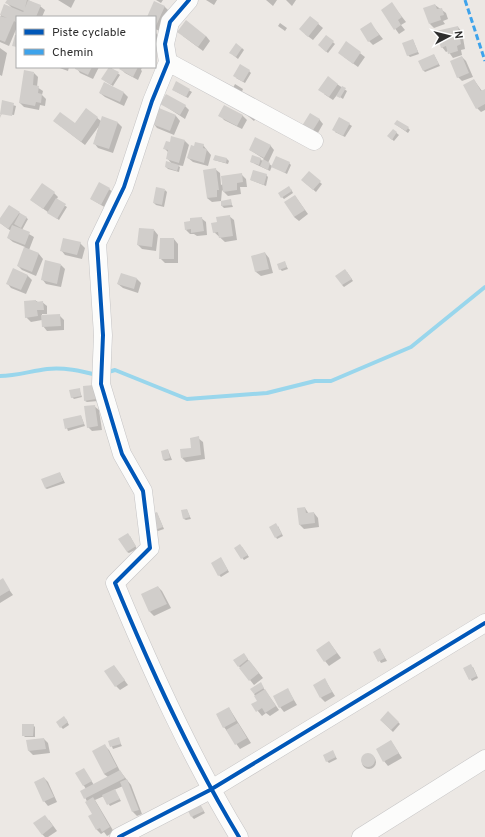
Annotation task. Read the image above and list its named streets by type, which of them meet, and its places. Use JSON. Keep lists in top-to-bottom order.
{
  "legend": ["Piste cyclable", "Chemin"],
  "north": "right"
}
